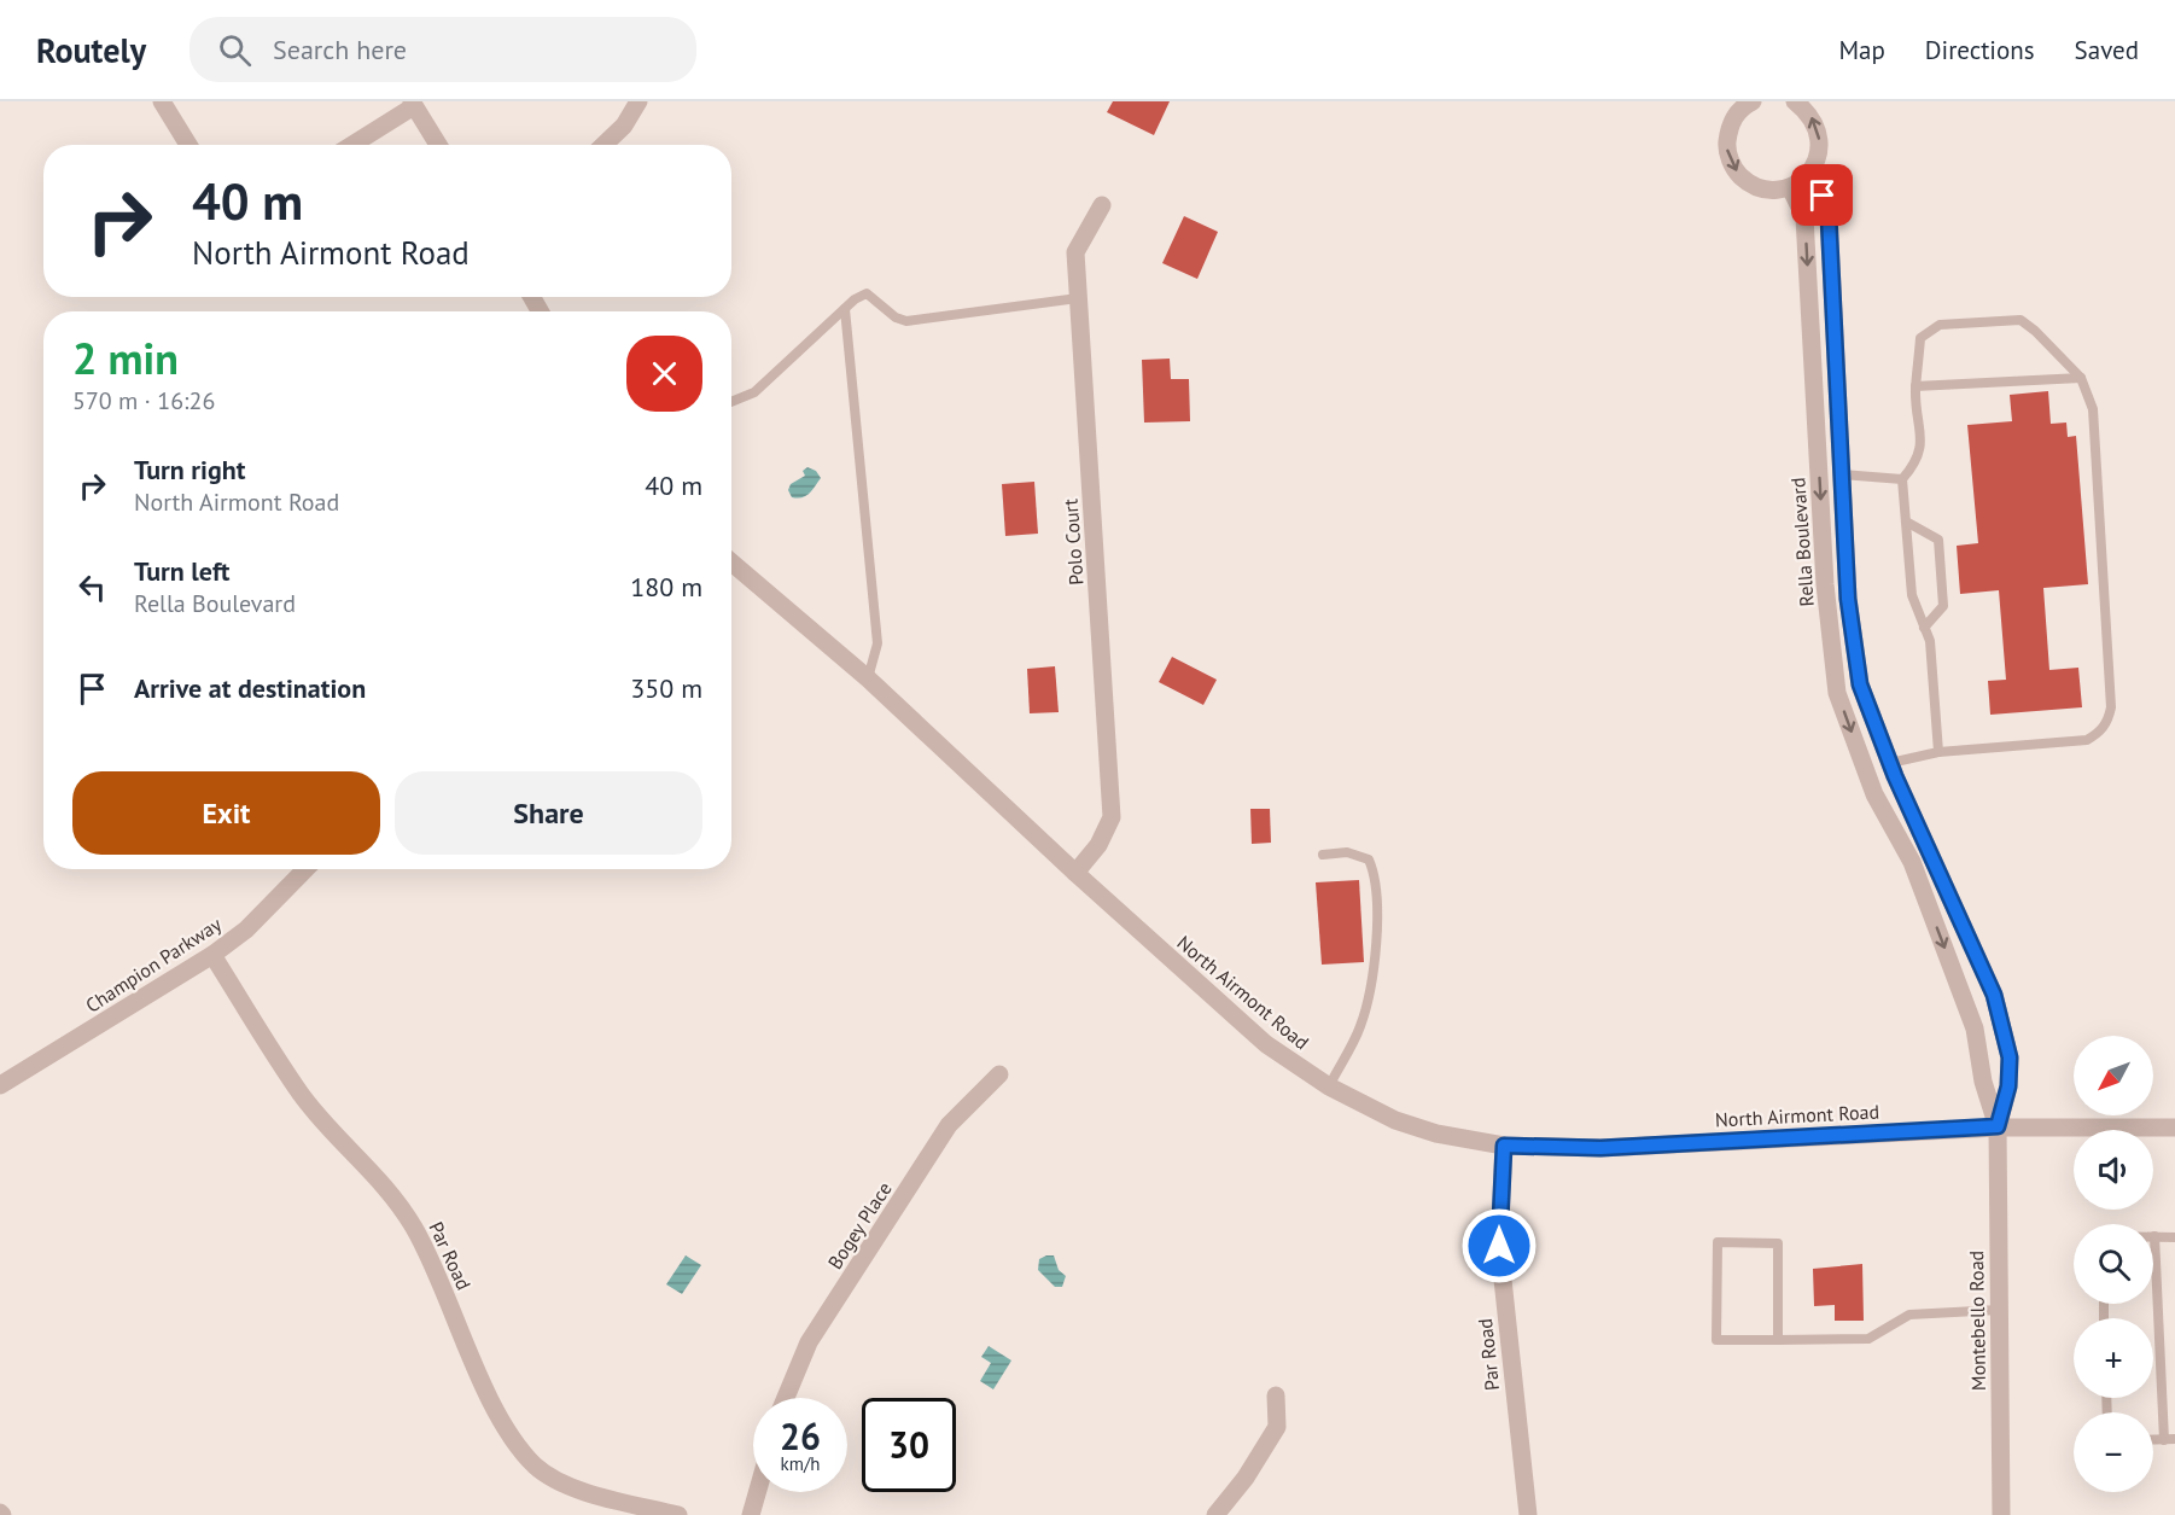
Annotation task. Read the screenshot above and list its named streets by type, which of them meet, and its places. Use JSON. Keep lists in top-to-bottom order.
{
  "streets": {
    "street": [
      "Polo Court",
      "Rella Boulevard",
      "Champion Parkway",
      "North Airmont Road",
      "Bogey Place",
      "Par Road",
      "Montebello Road"
    ]
  },
  "crossings": [
    ["Polo Court", "North Airmont Road"],
    ["Rella Boulevard", "North Airmont Road"],
    ["Rella Boulevard", "Montebello Road"],
    ["Champion Parkway", "Par Road"],
    ["North Airmont Road", "Par Road"],
    ["North Airmont Road", "Montebello Road"]
  ],
  "north": "bottom left",
  "page": {
    "header": "Routely",
    "search": "Search here",
    "nav": ["Map", "Directions", "Saved"],
    "turn": ["40 m", "North Airmont Road"],
    "heading": ["2 min", "570 m · 16:26"],
    "list": [
      {
        "name": "Turn right",
        "note": "North Airmont Road",
        "value": "40 m"
      },
      {
        "name": "Turn left",
        "note": "Rella Boulevard",
        "value": "180 m"
      },
      {
        "name": "Arrive at destination",
        "value": "350 m"
      }
    ],
    "buttons": ["Exit", "Share"],
    "map_buttons": ["+", "−"],
    "speed": "26 km/h",
    "limit": "30"
  }
}
